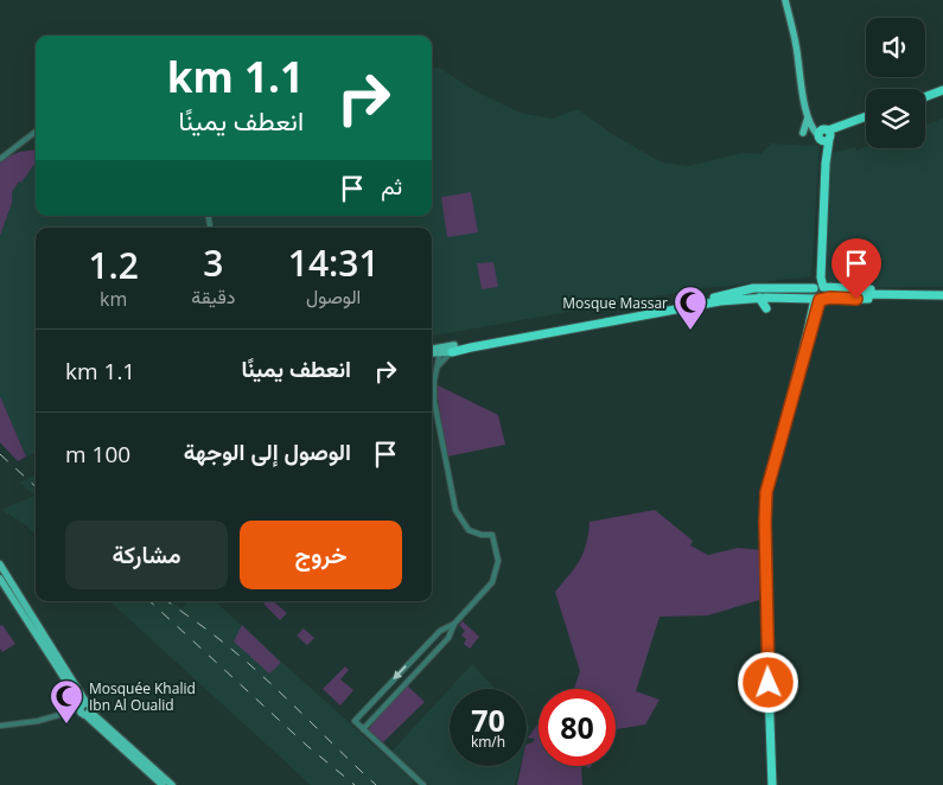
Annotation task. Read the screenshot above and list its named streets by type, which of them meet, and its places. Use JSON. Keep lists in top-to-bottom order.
{
  "places": {
    "mosque": ["Mosque Massar", "Mosquée Khalid Ibn Al Oualid"]
  },
  "page": {
    "turn": ["1.1 km", "انعطف يمينًا"],
    "then": "ثم",
    "eta": [
      "14:31",
      "الوصول",
      "3",
      "دقيقة",
      "1.2",
      "km"
    ],
    "list": [
      {
        "name": "انعطف يمينًا",
        "value": "1.1 km"
      },
      {
        "name": "الوصول إلى الوجهة",
        "value": "100 m"
      }
    ],
    "buttons": ["خروج", "مشاركة"],
    "speed": "70 km/h",
    "limit": "80"
  }
}
